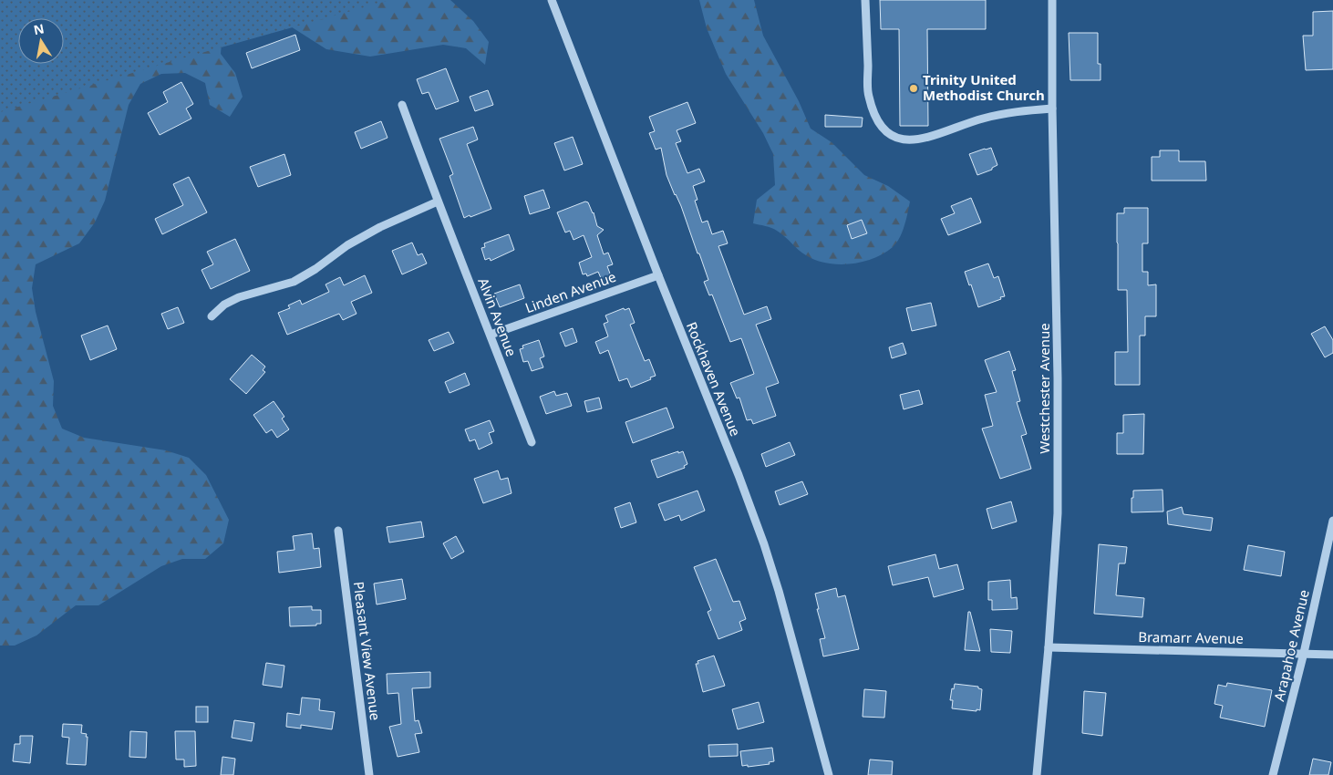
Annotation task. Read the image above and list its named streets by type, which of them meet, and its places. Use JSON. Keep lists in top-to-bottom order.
{
  "streets": {
    "street": [
      "Linden Avenue",
      "Alvin Avenue",
      "Rockhaven Avenue",
      "Westchester Avenue",
      "Bramarr Avenue",
      "Arapahoe Avenue",
      "Pleasant View Avenue"
    ]
  },
  "crossings": [
    ["Linden Avenue", "Alvin Avenue"],
    ["Linden Avenue", "Rockhaven Avenue"],
    ["Westchester Avenue", "Bramarr Avenue"],
    ["Bramarr Avenue", "Arapahoe Avenue"]
  ],
  "places": ["Trinity United Methodist Church"],
  "north": "top"
}
